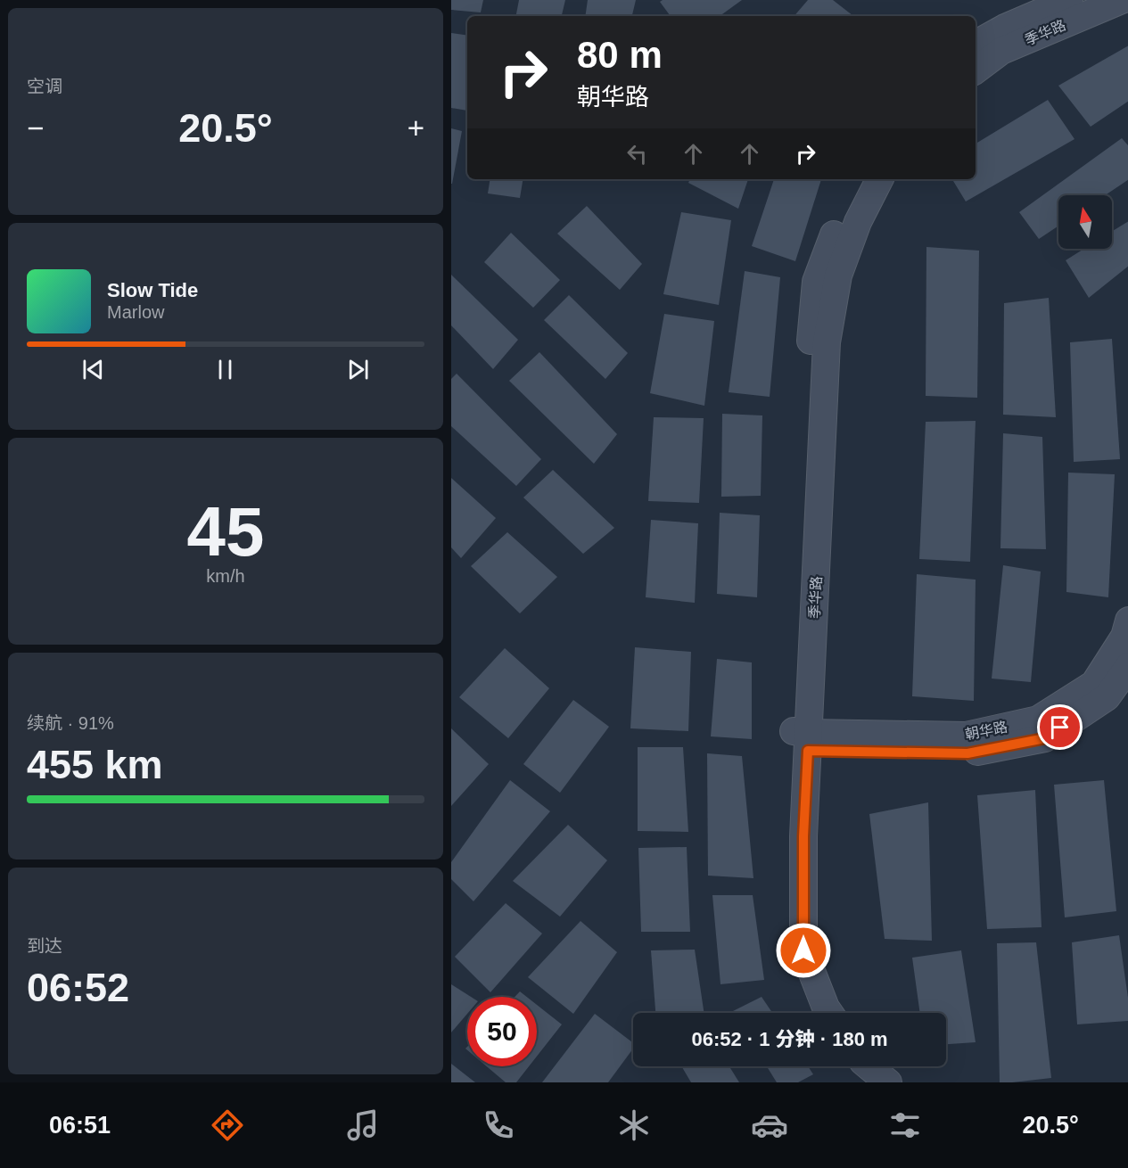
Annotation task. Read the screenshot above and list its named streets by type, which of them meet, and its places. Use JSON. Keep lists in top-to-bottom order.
{
  "streets": {
    "main road": ["季华路", "朝华路"]
  },
  "crossings": [
    ["季华路", "朝华路"]
  ],
  "north": "top",
  "page": {
    "tile": [
      "空调",
      ["45", "km/h"],
      ["续航 · 91%", "455 km"],
      ["到达", "06:52"]
    ],
    "turn": ["80 m", "朝华路"],
    "heat": ["−", "20.5°", "+"],
    "song": ["Slow Tide", "Marlow"],
    "limit": "50",
    "trip": "06:52 · 1 分钟 · 180 m",
    "tabs": ["06:51", "20.5°"]
  }
}
